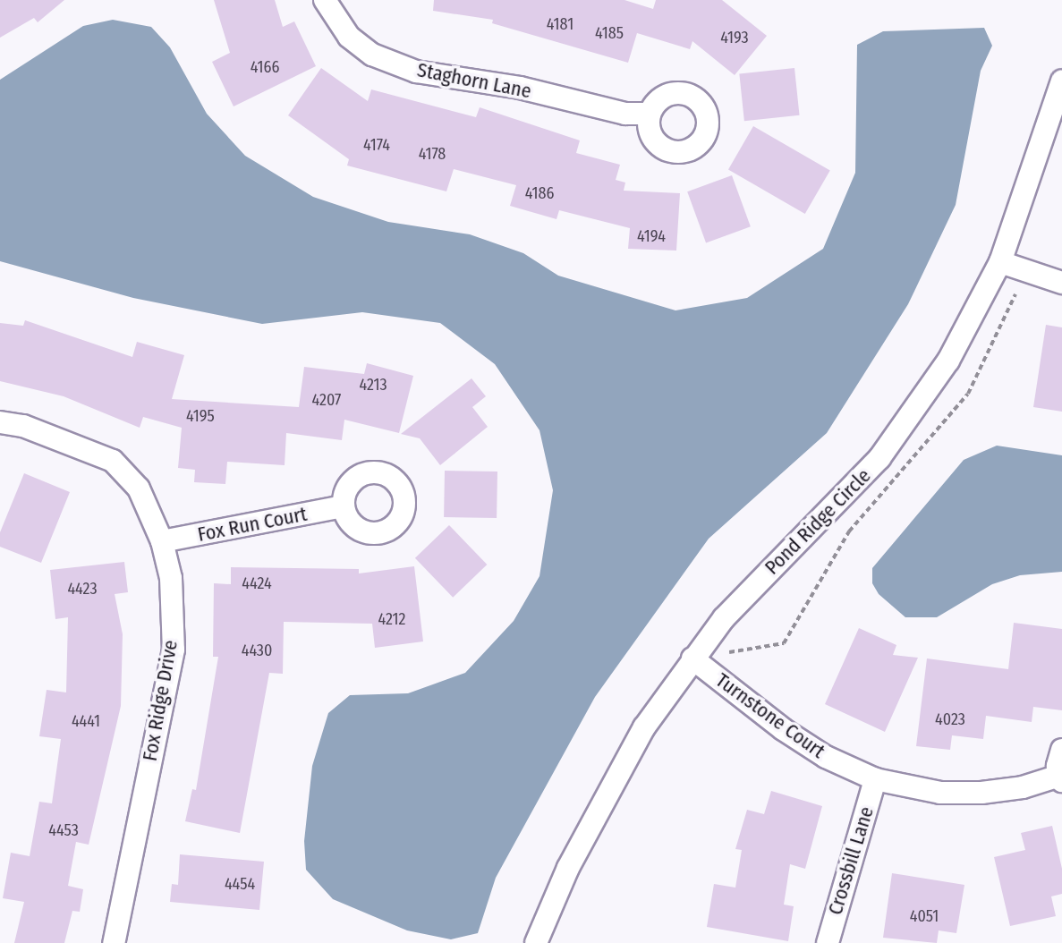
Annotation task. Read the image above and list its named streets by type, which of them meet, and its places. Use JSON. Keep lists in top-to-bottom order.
{
  "streets": {
    "street": [
      "Staghorn Lane",
      "Pond Ridge Circle",
      "Fox Run Court",
      "Fox Ridge Drive",
      "Turnstone Court",
      "Crossbill Lane"
    ]
  },
  "crossings": [
    ["Pond Ridge Circle", "Turnstone Court"],
    ["Fox Run Court", "Fox Ridge Drive"],
    ["Turnstone Court", "Crossbill Lane"]
  ],
  "house_numbers": [
    "4181",
    "4185",
    "4193",
    "4166",
    "4174",
    "4178",
    "4186",
    "4194",
    "4213",
    "4207",
    "4195",
    "4424",
    "4423",
    "4212",
    "4430",
    "4023",
    "4441",
    "4453",
    "4454",
    "4051"
  ]
}
